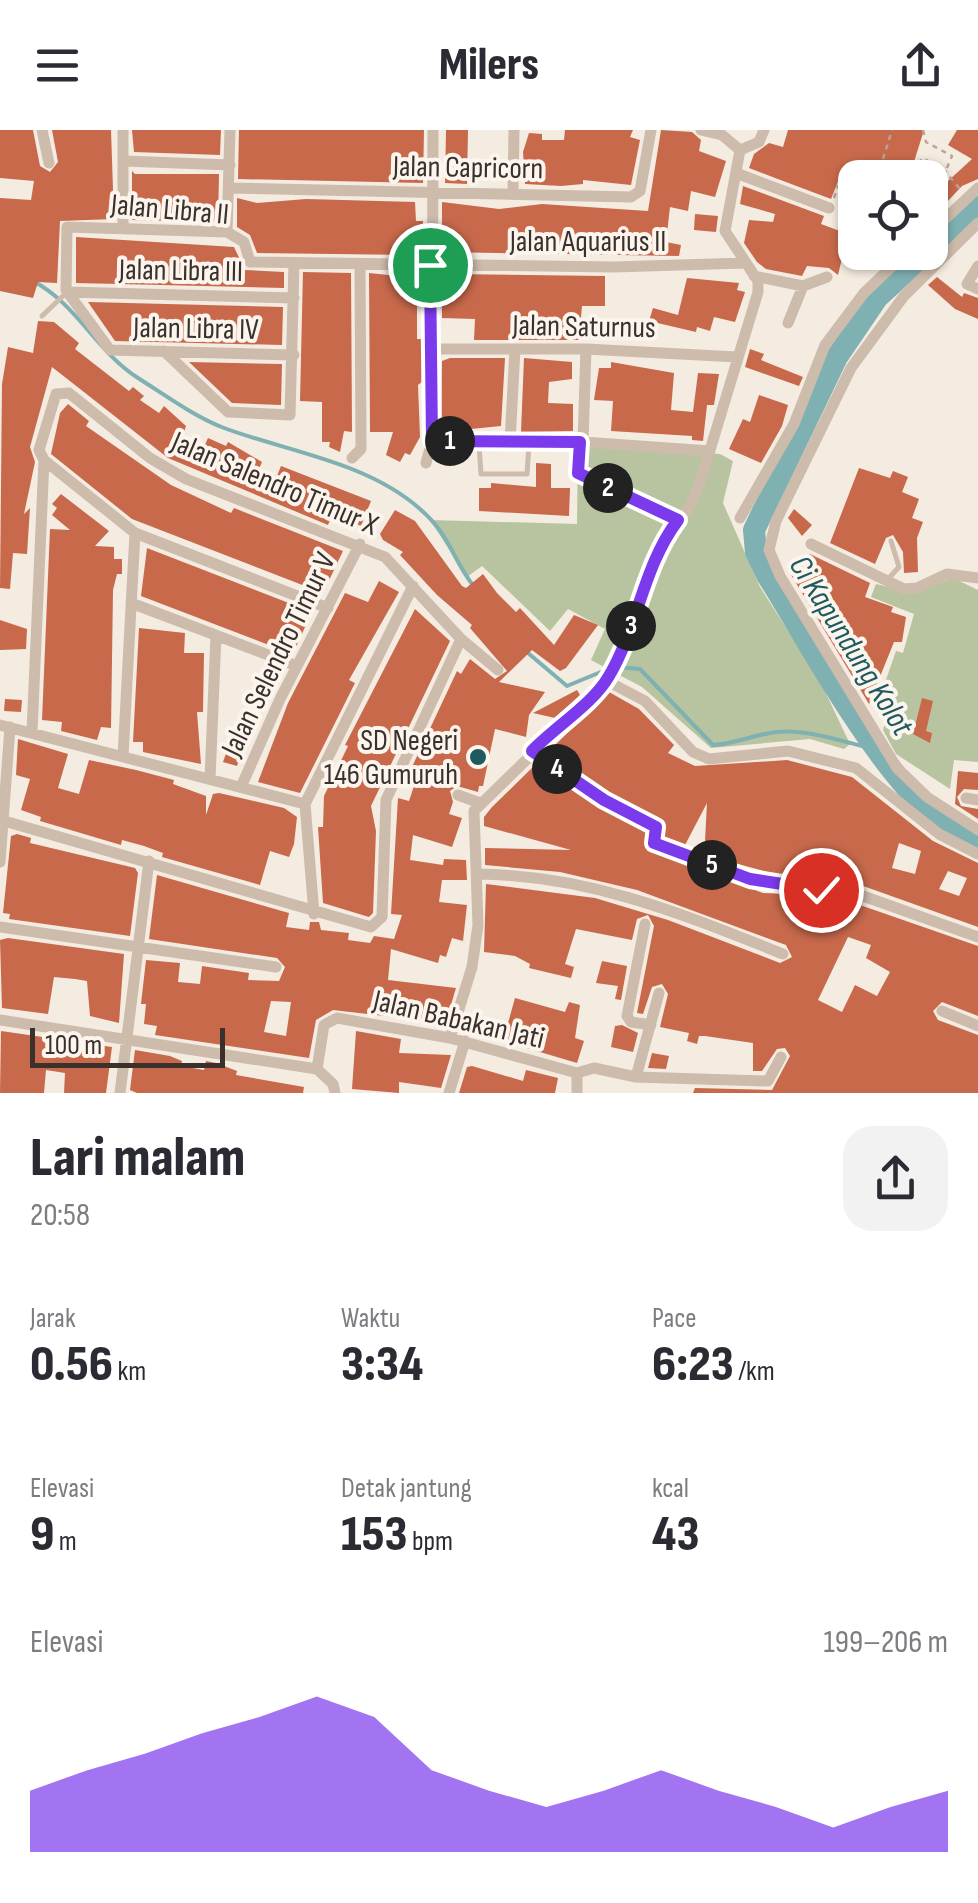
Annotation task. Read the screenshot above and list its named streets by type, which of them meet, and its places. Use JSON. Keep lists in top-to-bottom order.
{
  "streets": {
    "street": [
      "Jalan Capricorn",
      "Jalan Libra II",
      "Jalan Aquarius II",
      "Jalan Libra III",
      "Jalan Saturnus",
      "Jalan Libra IV",
      "Jalan Salendro Timur X",
      "Jalan Selendro Timur V",
      "Jalan Babakan Jati"
    ]
  },
  "crossings": [
    ["Jalan Libra II", "Jalan Aquarius II"],
    ["Jalan Libra II", "Jalan Libra III"],
    ["Jalan Libra II", "Jalan Libra IV"],
    ["Jalan Libra III", "Jalan Libra IV"],
    ["Jalan Salendro Timur X", "Jalan Selendro Timur V"]
  ],
  "water": ["Ci Kapundung Kolot"],
  "places": ["SD Negeri 146 Gumuruh"],
  "scale_bar": "100 m",
  "page": {
    "header": "Milers",
    "pins": [
      "1",
      "2",
      "3",
      "4",
      "5"
    ],
    "scale": "100 m",
    "heading": ["Lari malam", "20:58"],
    "stats": [
      ["Jarak", "0.56 km"],
      ["Waktu", "3:34"],
      ["Pace", "6:23 /km"],
      ["Elevasi", "9 m"],
      ["Detak jantung", "153 bpm"],
      ["kcal", "43"]
    ],
    "chart": ["Elevasi", "199–206 m"]
  }
}
